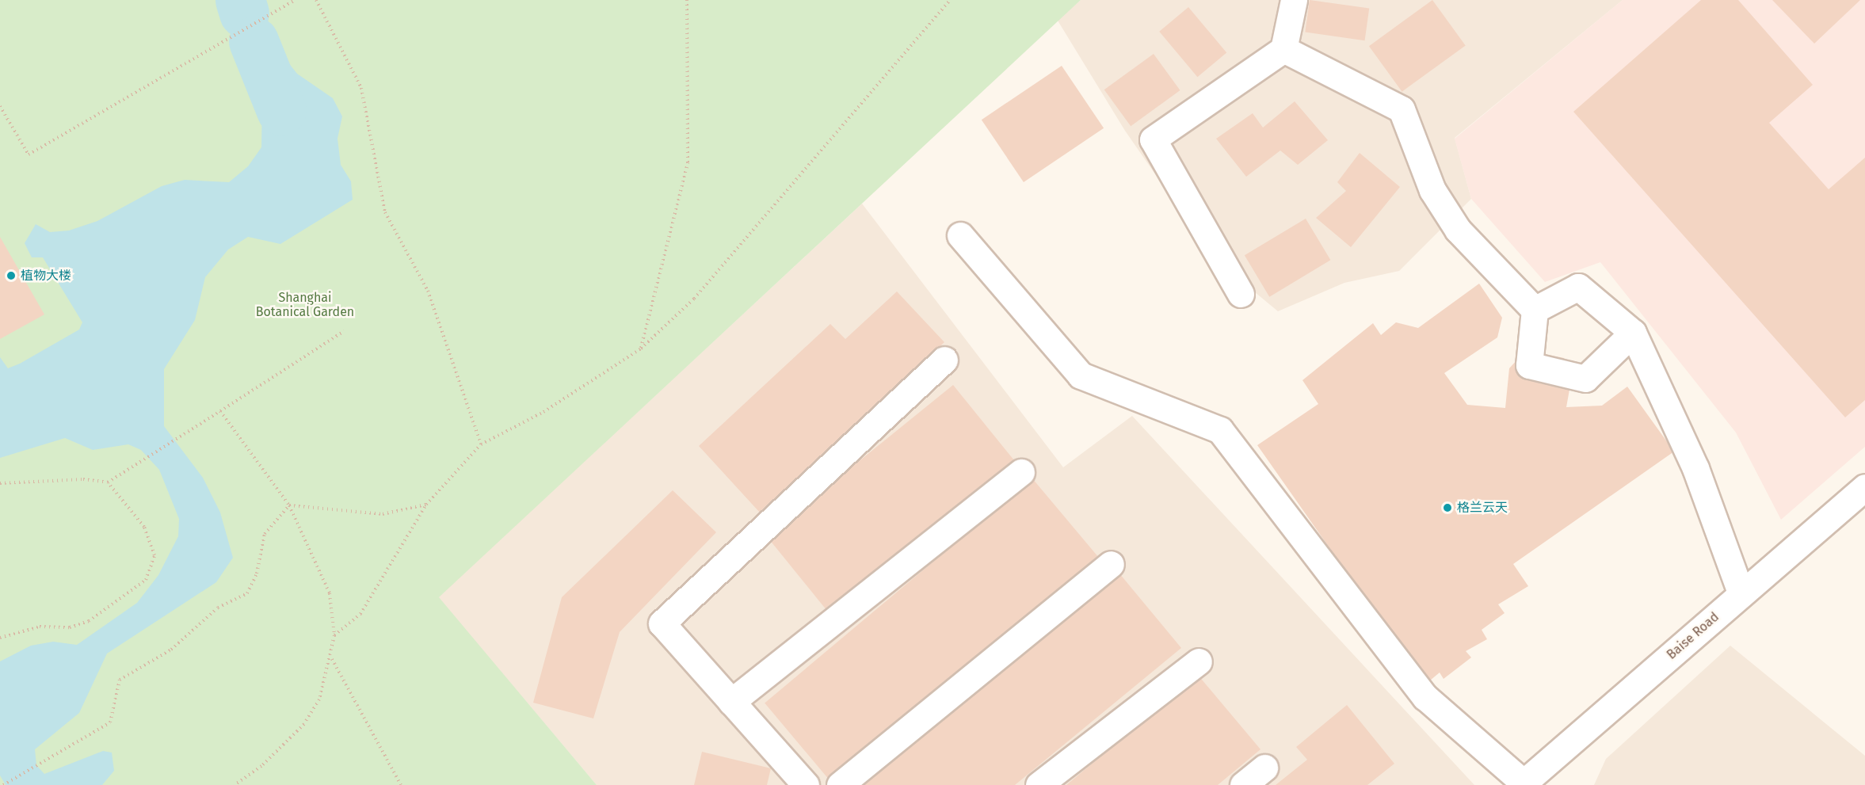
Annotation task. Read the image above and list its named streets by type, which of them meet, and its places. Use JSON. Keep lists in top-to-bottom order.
{
  "streets": {
    "street": ["Baise Road"]
  },
  "parks": ["Shanghai Botanical Garden"],
  "places": ["植物大楼", "格兰云天"]
}
